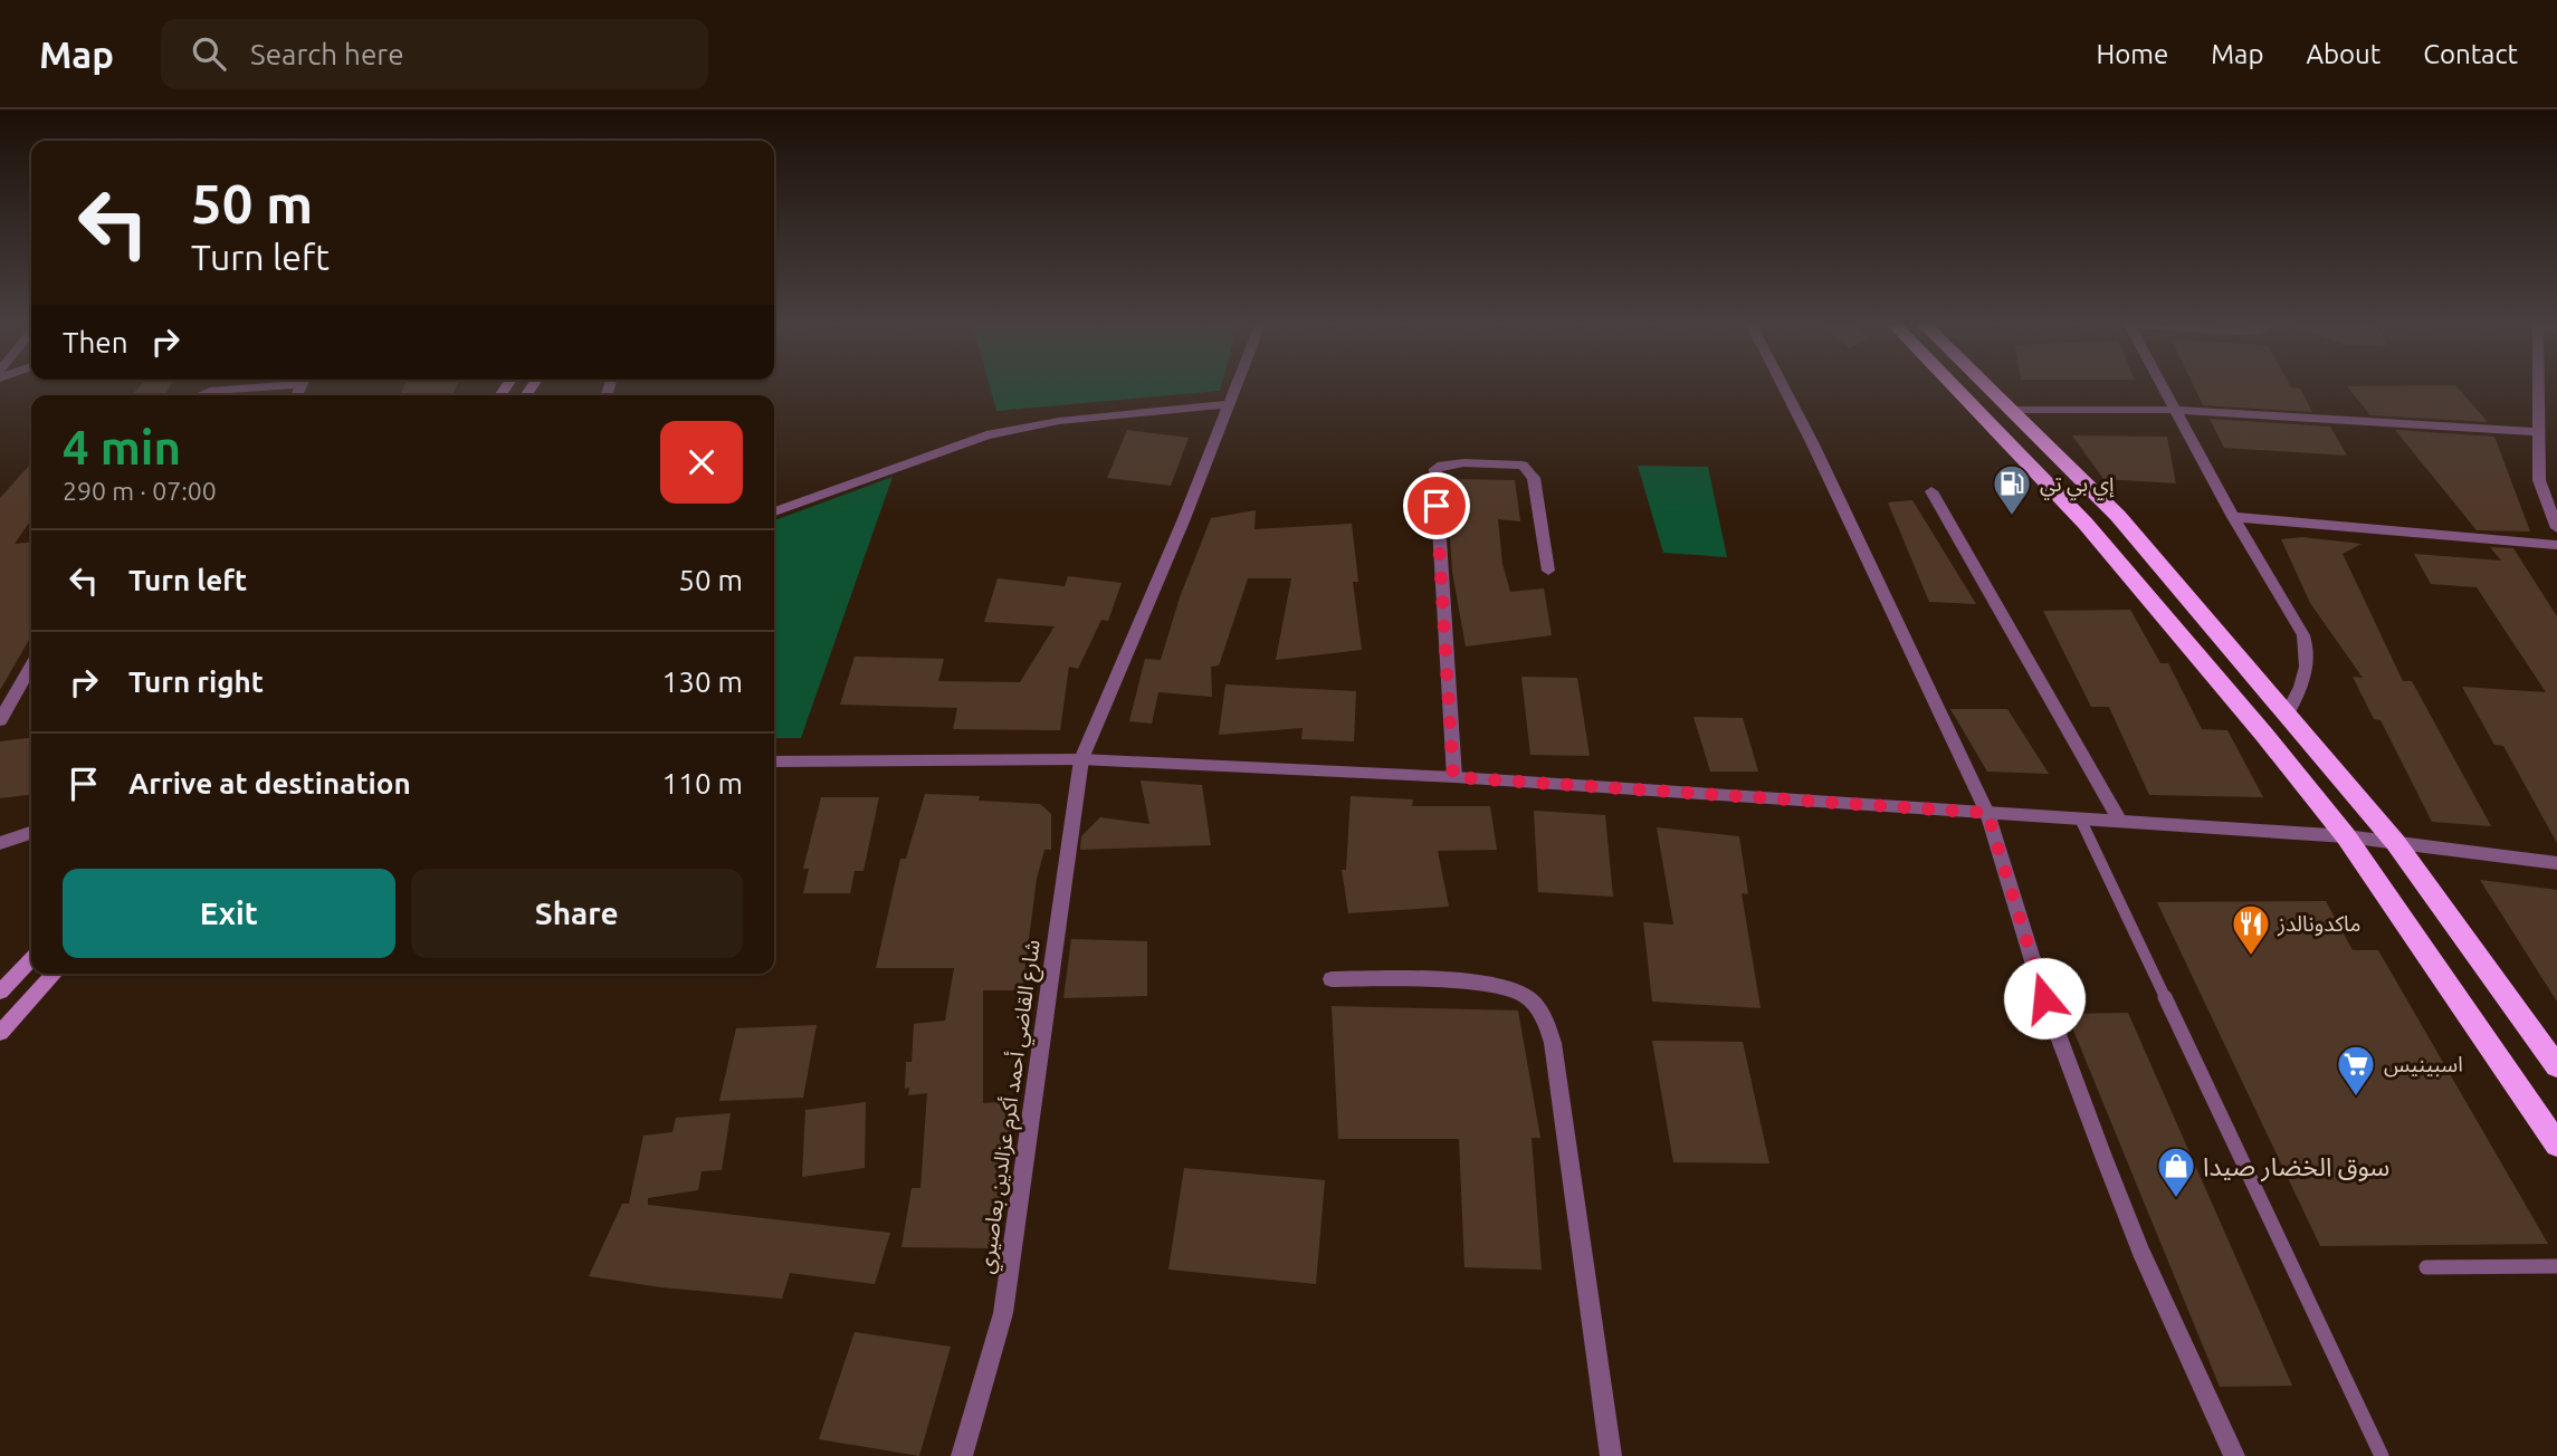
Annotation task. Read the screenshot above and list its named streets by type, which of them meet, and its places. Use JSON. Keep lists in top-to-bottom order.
{
  "streets": {
    "street": ["شارع القاضي أحمد أكرم عزالدين بعاصيري"]
  },
  "places": {
    "fuel station": ["إي بي تي"],
    "restaurant": ["ماكدونالدز"],
    "supermarket": ["اسبينيس"],
    "shop": ["سوق الخضار صيدا"]
  },
  "page": {
    "header": "Map",
    "search": "Search here",
    "nav": [
      "Home",
      "Map",
      "About",
      "Contact"
    ],
    "turn": ["50 m", "Turn left"],
    "then": "Then",
    "heading": ["4 min", "290 m · 07:00"],
    "list": [
      {
        "name": "Turn left",
        "value": "50 m"
      },
      {
        "name": "Turn right",
        "value": "130 m"
      },
      {
        "name": "Arrive at destination",
        "value": "110 m"
      }
    ],
    "buttons": ["Exit", "Share"]
  }
}
